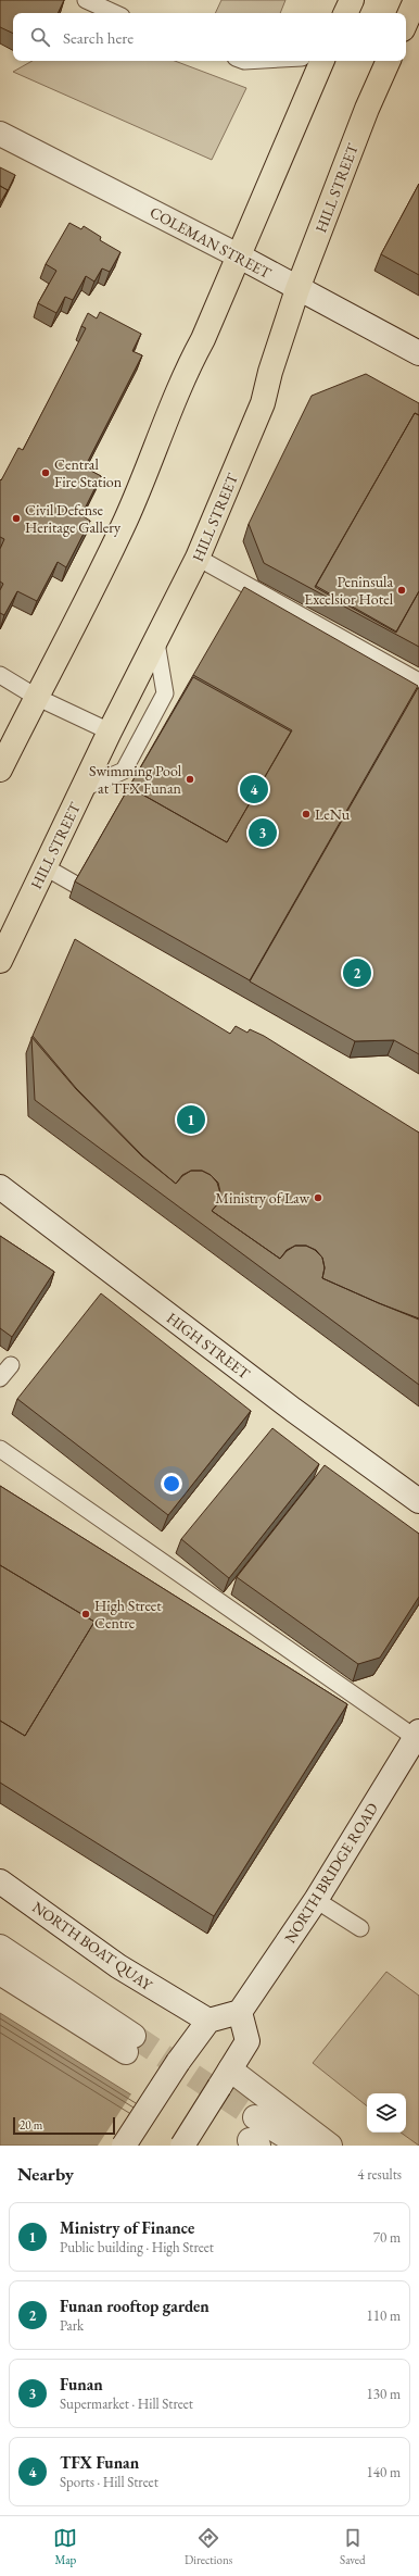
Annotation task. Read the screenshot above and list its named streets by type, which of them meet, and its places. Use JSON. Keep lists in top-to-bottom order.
{
  "streets": {
    "main road": ["HILL STREET"],
    "street": [
      "COLEMAN STREET",
      "HIGH STREET",
      "NORTH BRIDGE ROAD",
      "NORTH BOAT QUAY"
    ]
  },
  "crossings": [
    ["HILL STREET", "COLEMAN STREET"]
  ],
  "places": [
    "Central Fire Station",
    "Civil Defense Heritage Gallery",
    "Peninsula Excelsior Hotel",
    "Swimming Pool at TFX Funan",
    "LeNu",
    "Ministry of Law",
    "High Street Centre"
  ],
  "scale_bar": "20 m",
  "page": {
    "search": "Search here",
    "pins": [
      "4",
      "3",
      "2",
      "1"
    ],
    "scale": "20 m",
    "heading": ["Nearby", "4 results"],
    "list": [
      {
        "mark": "1",
        "name": "Ministry of Finance",
        "note": "Public building · High Street",
        "value": "70 m"
      },
      {
        "mark": "2",
        "name": "Funan rooftop garden",
        "note": "Park",
        "value": "110 m"
      },
      {
        "mark": "3",
        "name": "Funan",
        "note": "Supermarket · Hill Street",
        "value": "130 m"
      },
      {
        "mark": "4",
        "name": "TFX Funan",
        "note": "Sports · Hill Street",
        "value": "140 m"
      }
    ],
    "nav": ["Map", "Directions", "Saved"]
  }
}
